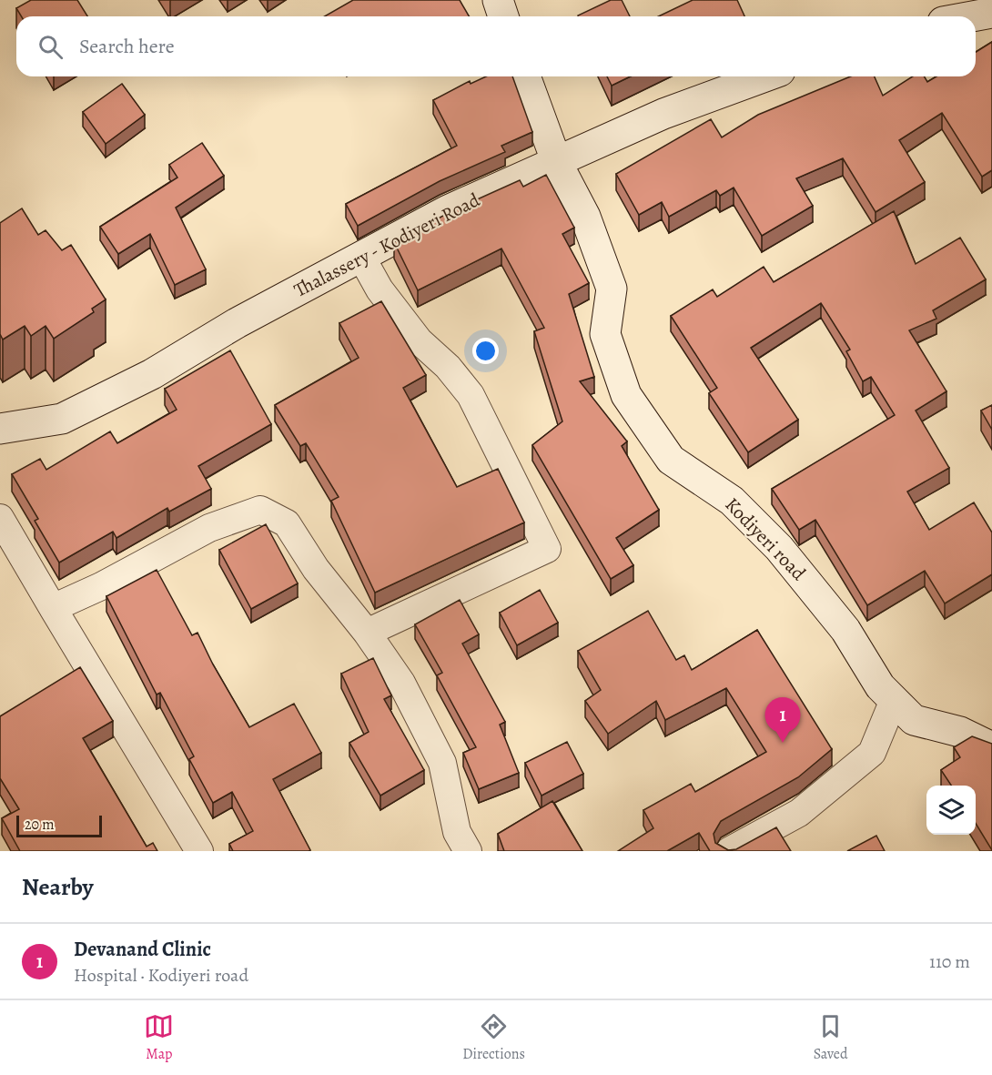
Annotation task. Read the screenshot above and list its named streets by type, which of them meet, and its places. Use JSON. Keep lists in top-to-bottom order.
{
  "streets": {
    "main road": ["Thalassery - Kodiyeri Road", "Kodiyeri road"]
  },
  "crossings": [
    ["Thalassery - Kodiyeri Road", "Kodiyeri road"]
  ],
  "scale_bar": "20 m",
  "page": {
    "search": "Search here",
    "pins": "1",
    "scale": "20 m",
    "heading": "Nearby",
    "list": [
      {
        "mark": "1",
        "name": "Devanand Clinic",
        "note": "Hospital · Kodiyeri road",
        "value": "110 m"
      }
    ],
    "nav": ["Map", "Directions", "Saved"]
  }
}
